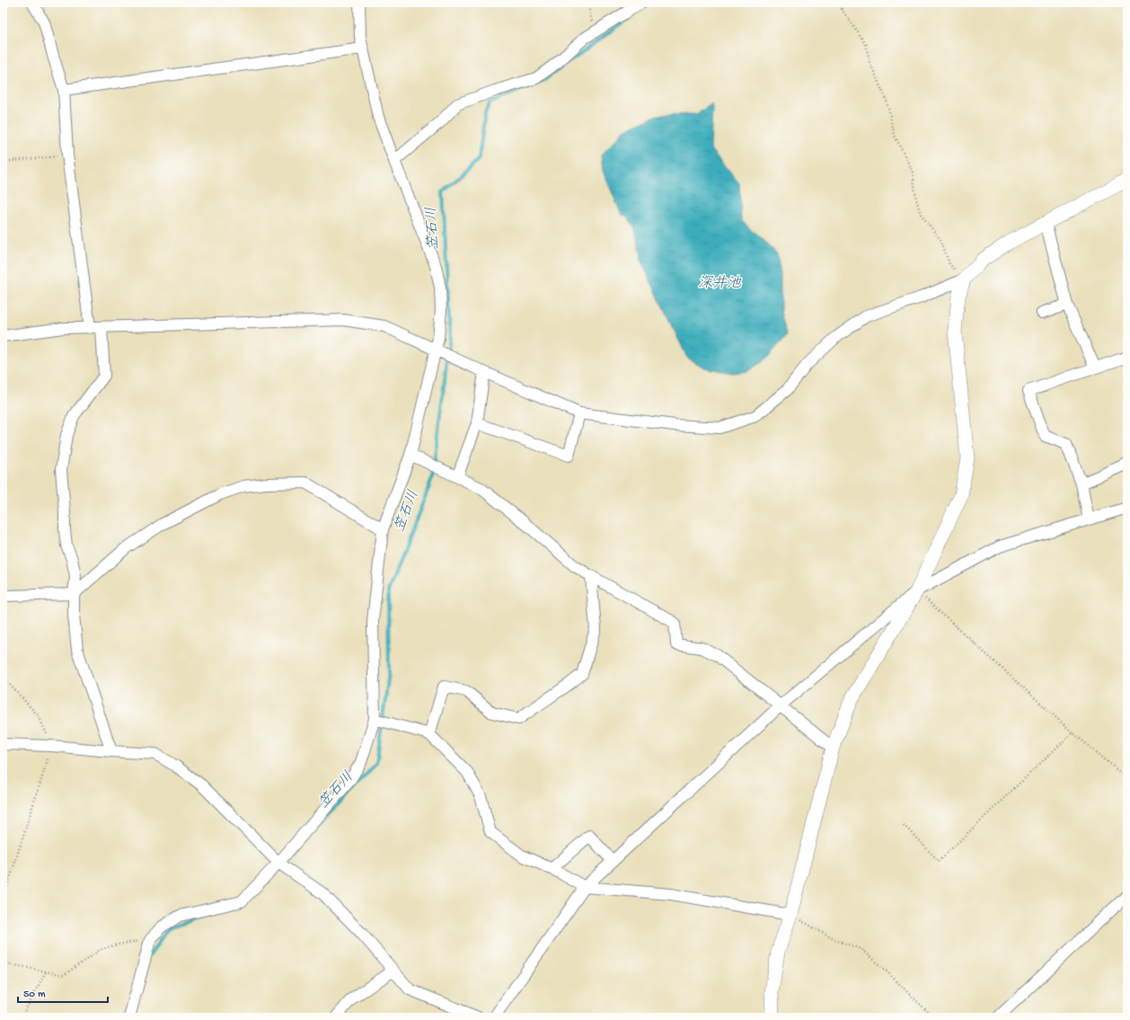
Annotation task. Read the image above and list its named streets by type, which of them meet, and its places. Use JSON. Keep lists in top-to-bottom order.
{
  "water": ["笠石川", "深井池"],
  "scale_bar": "50 m"
}
